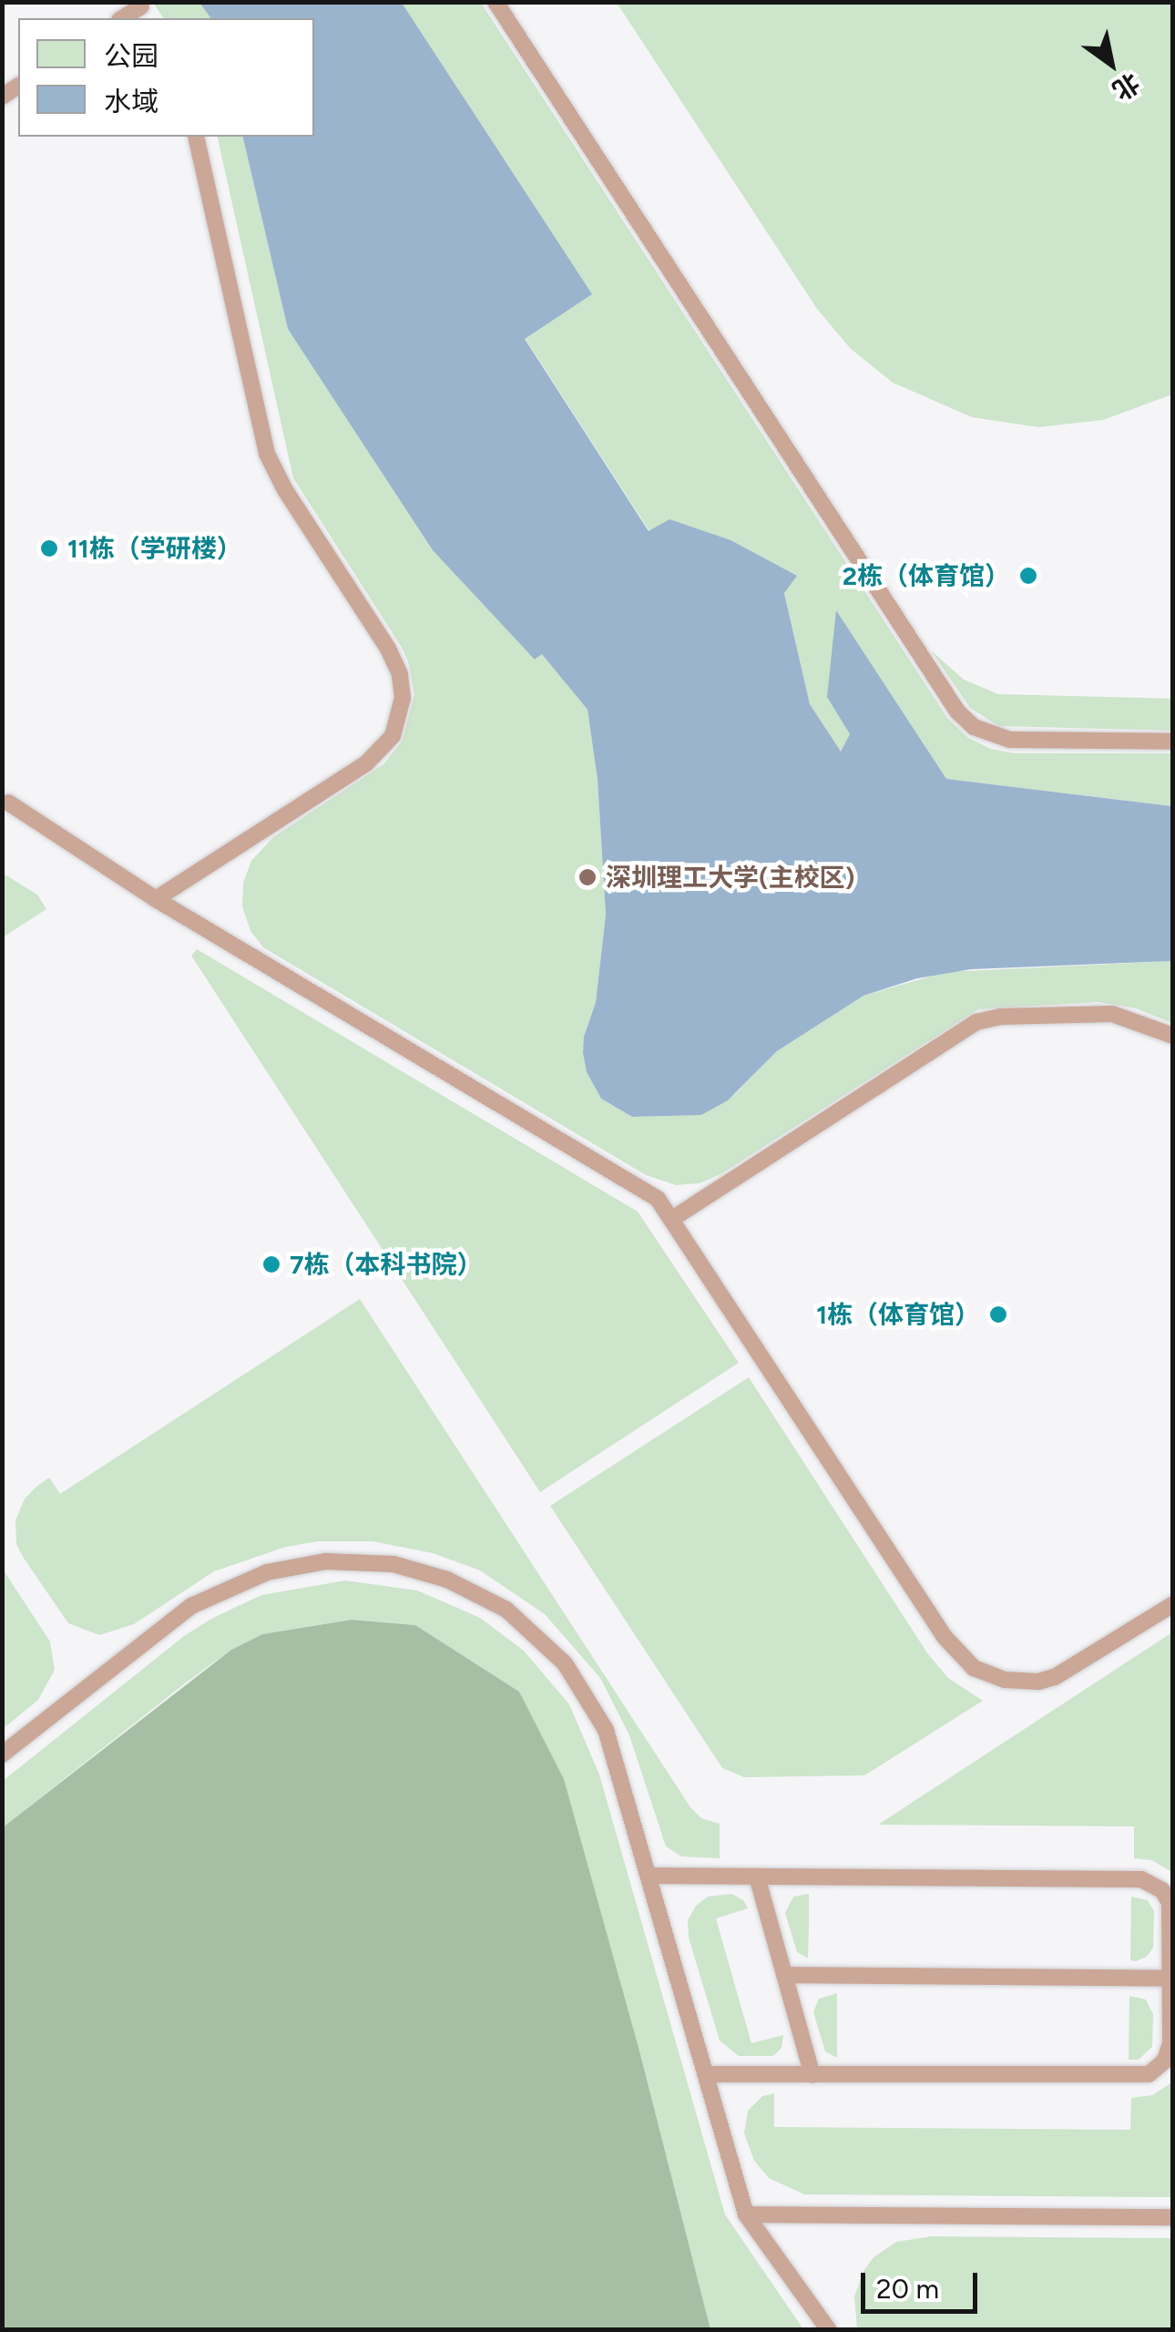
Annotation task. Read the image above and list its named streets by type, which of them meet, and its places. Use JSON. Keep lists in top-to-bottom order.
{
  "places": [
    "11栋（学研楼）",
    "2栋（体育馆）",
    "深圳理工大学(主校区)",
    "7栋（本科书院）",
    "1栋（体育馆）"
  ],
  "legend": ["公园", "水域"],
  "scale_bar": "20 m",
  "north": "bottom right"
}
